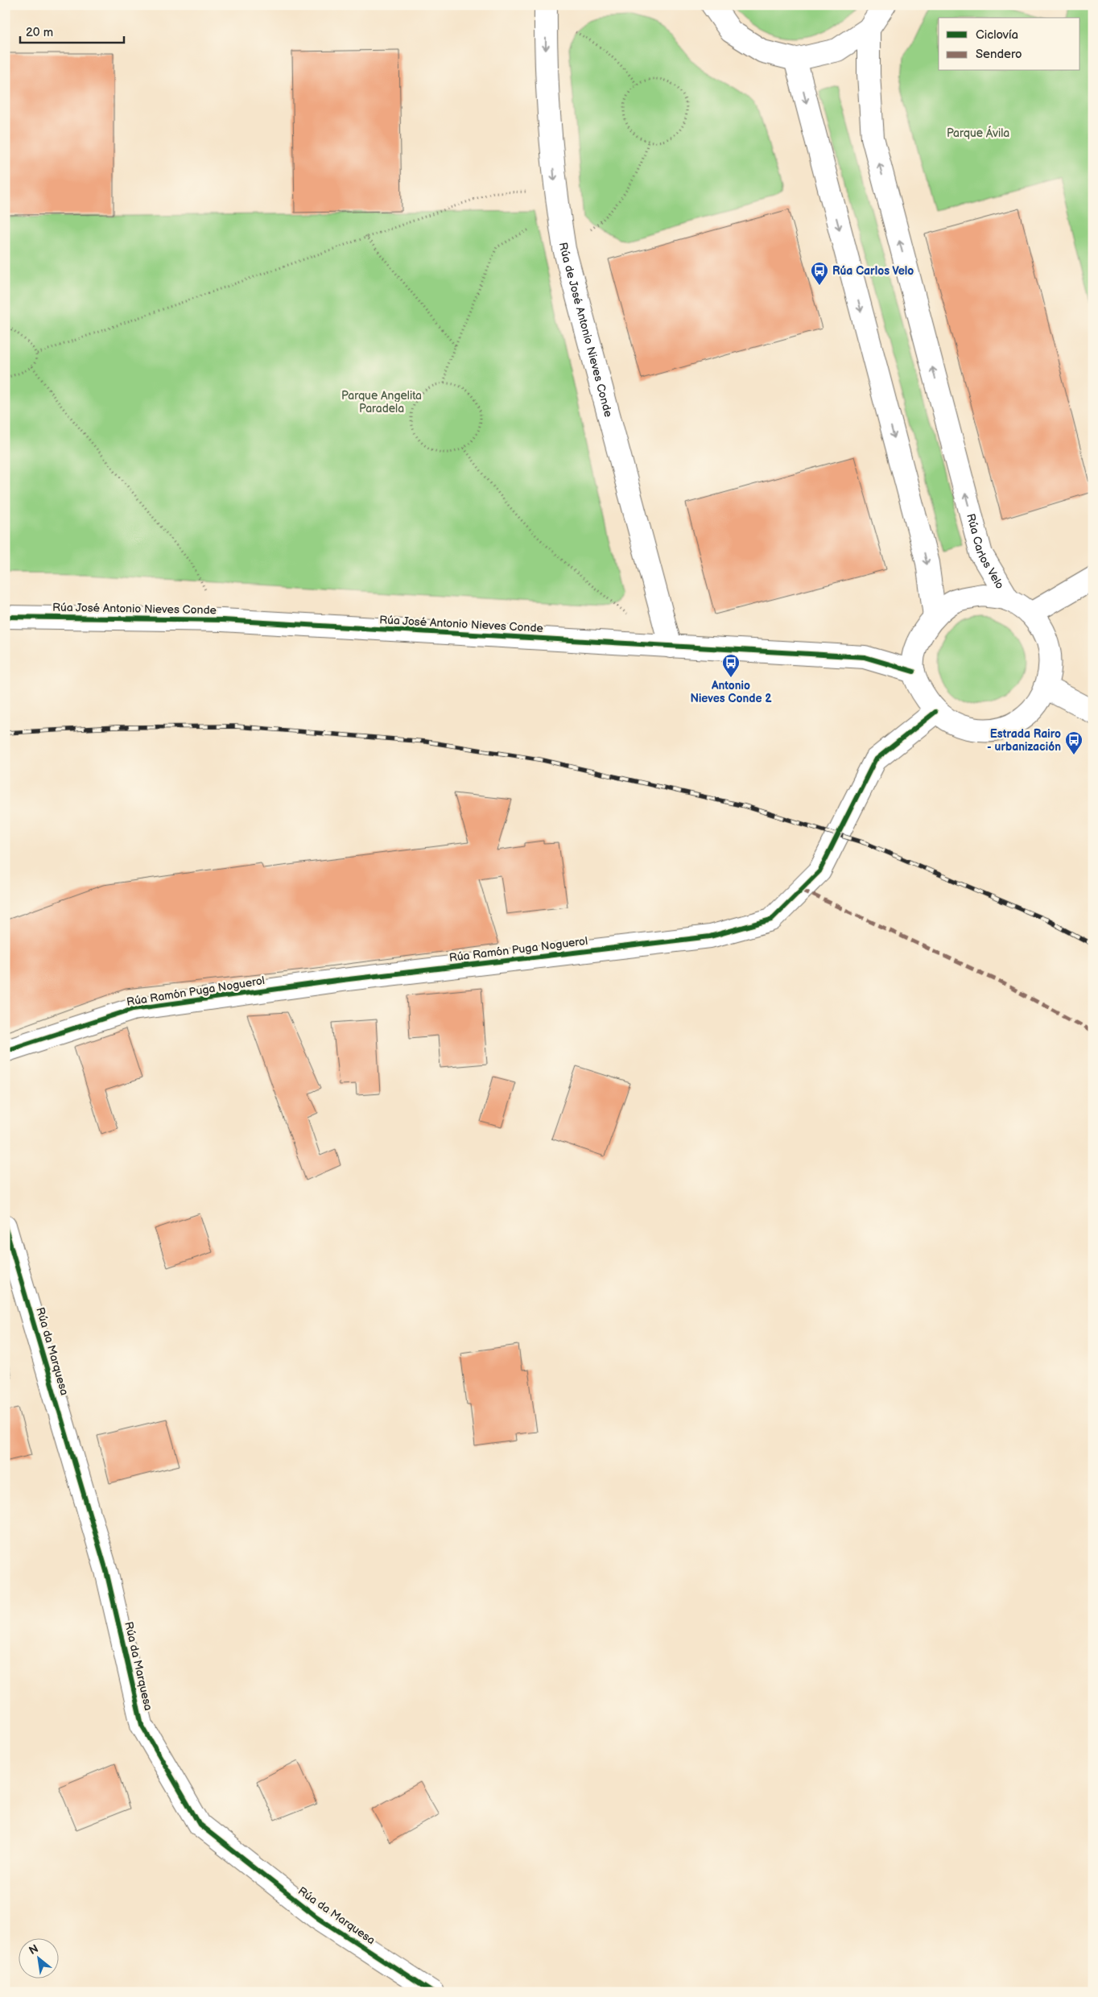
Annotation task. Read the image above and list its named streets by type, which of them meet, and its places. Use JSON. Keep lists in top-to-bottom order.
{
  "streets": {
    "street": [
      "Rúa de José Antonio Nieves Conde",
      "Rúa Carlos Velo",
      "Rúa José Antonio Nieves Conde",
      "Rúa Ramón Puga Noguerol",
      "Rúa da Marquesa"
    ]
  },
  "crossings": [
    ["Rúa de José Antonio Nieves Conde", "Rúa José Antonio Nieves Conde"],
    ["Rúa Carlos Velo", "Rúa José Antonio Nieves Conde"],
    ["Rúa Carlos Velo", "Rúa Ramón Puga Noguerol"],
    ["Rúa José Antonio Nieves Conde", "Rúa Ramón Puga Noguerol"]
  ],
  "parks": ["Parque Ávila", "Parque Angelita Paradela"],
  "places": {
    "bus stop": ["Rúa Carlos Velo", "Antonio Nieves Conde 2", "Estrada Rairo - urbanización"]
  },
  "legend": ["Ciclovía", "Sendero"],
  "scale_bar": "20 m",
  "north": "top left"
}
